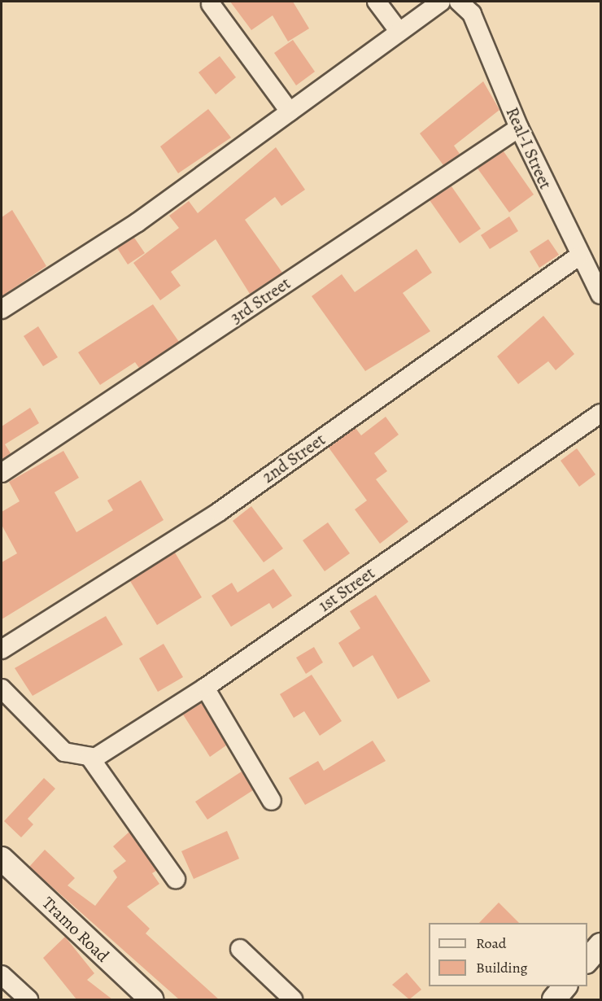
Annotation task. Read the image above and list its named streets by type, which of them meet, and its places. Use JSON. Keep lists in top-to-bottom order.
{
  "streets": {
    "street": [
      "Real-I Street",
      "3rd Street",
      "2nd Street",
      "1st Street",
      "Tramo Road"
    ]
  },
  "crossings": [
    ["Real-I Street", "3rd Street"],
    ["Real-I Street", "2nd Street"]
  ],
  "legend": ["Road", "Building"]
}
